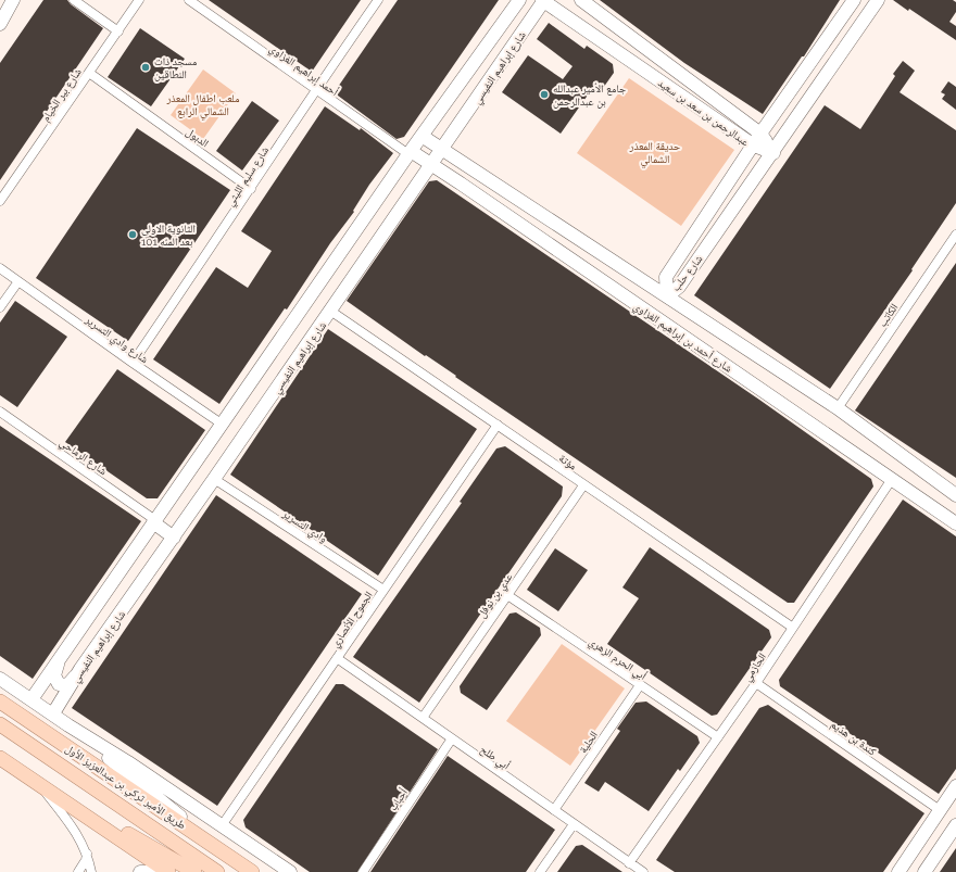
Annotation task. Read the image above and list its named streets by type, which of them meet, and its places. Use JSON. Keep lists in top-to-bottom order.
{
  "streets": {
    "main road": ["طريق الأمير تركي بن عبدالعزيز الأول"],
    "street": [
      "شارع إبراهيم النفيسي",
      "أحمد إبراهيم الغزاوي",
      "شارع بير الخيام",
      "عبدالرحمن بن سعد بن سعيد",
      "الدبول",
      "شارع سليم الليثي",
      "شارع حلب",
      "الكاتب",
      "شارع أحمد بن إبراهيم الغزاوي",
      "شارع وادي التسرير",
      "شارع الرماحي",
      "مؤتة",
      "وادي التسرير",
      "عدي بن نوفل",
      "الجموح الأنصاري",
      "أبي الحرم الزهري",
      "الحازمي",
      "كندة بن هذيم",
      "الحلية",
      "أبي طلح",
      "أحباب"
    ]
  },
  "crossings": [
    ["شارع إبراهيم النفيسي", "أحمد إبراهيم الغزاوي"],
    ["شارع إبراهيم النفيسي", "عبدالرحمن بن سعد بن سعيد"],
    ["شارع إبراهيم النفيسي", "شارع أحمد بن إبراهيم الغزاوي"],
    ["شارع إبراهيم النفيسي", "شارع وادي التسرير"],
    ["شارع إبراهيم النفيسي", "شارع الرماحي"],
    ["شارع إبراهيم النفيسي", "مؤتة"],
    ["شارع إبراهيم النفيسي", "وادي التسرير"],
    ["أحمد إبراهيم الغزاوي", "شارع سليم الليثي"],
    ["أحمد إبراهيم الغزاوي", "شارع أحمد بن إبراهيم الغزاوي"],
    ["شارع بير الخيام", "الدبول"],
    ["عبدالرحمن بن سعد بن سعيد", "شارع حلب"],
    ["الدبول", "شارع سليم الليثي"],
    ["شارع سليم الليثي", "شارع وادي التسرير"],
    ["شارع أحمد بن إبراهيم الغزاوي", "الحازمي"],
    ["مؤتة", "عدي بن نوفل"],
    ["مؤتة", "الجموح الأنصاري"],
    ["مؤتة", "الحازمي"],
    ["وادي التسرير", "الجموح الأنصاري"],
    ["عدي بن نوفل", "أبي الحرم الزهري"],
    ["عدي بن نوفل", "أبي طلح"],
    ["الجموح الأنصاري", "أبي طلح"],
    ["أبي الحرم الزهري", "الحازمي"],
    ["أبي الحرم الزهري", "الحلية"],
    ["الحازمي", "كندة بن هذيم"],
    ["الحازمي", "أبي طلح"],
    ["الحلية", "أبي طلح"],
    ["أبي طلح", "أحباب"]
  ],
  "parks": ["ملعب اطفال المعذر الشمالي الرابع", "حديقة المعذر الشمالي"],
  "places": ["مسجد ذات النطاقين", "جامع الأمير عبدالله بن عبدالرحمن", "الثانوية الاولى بعد المئه 101"]
}
